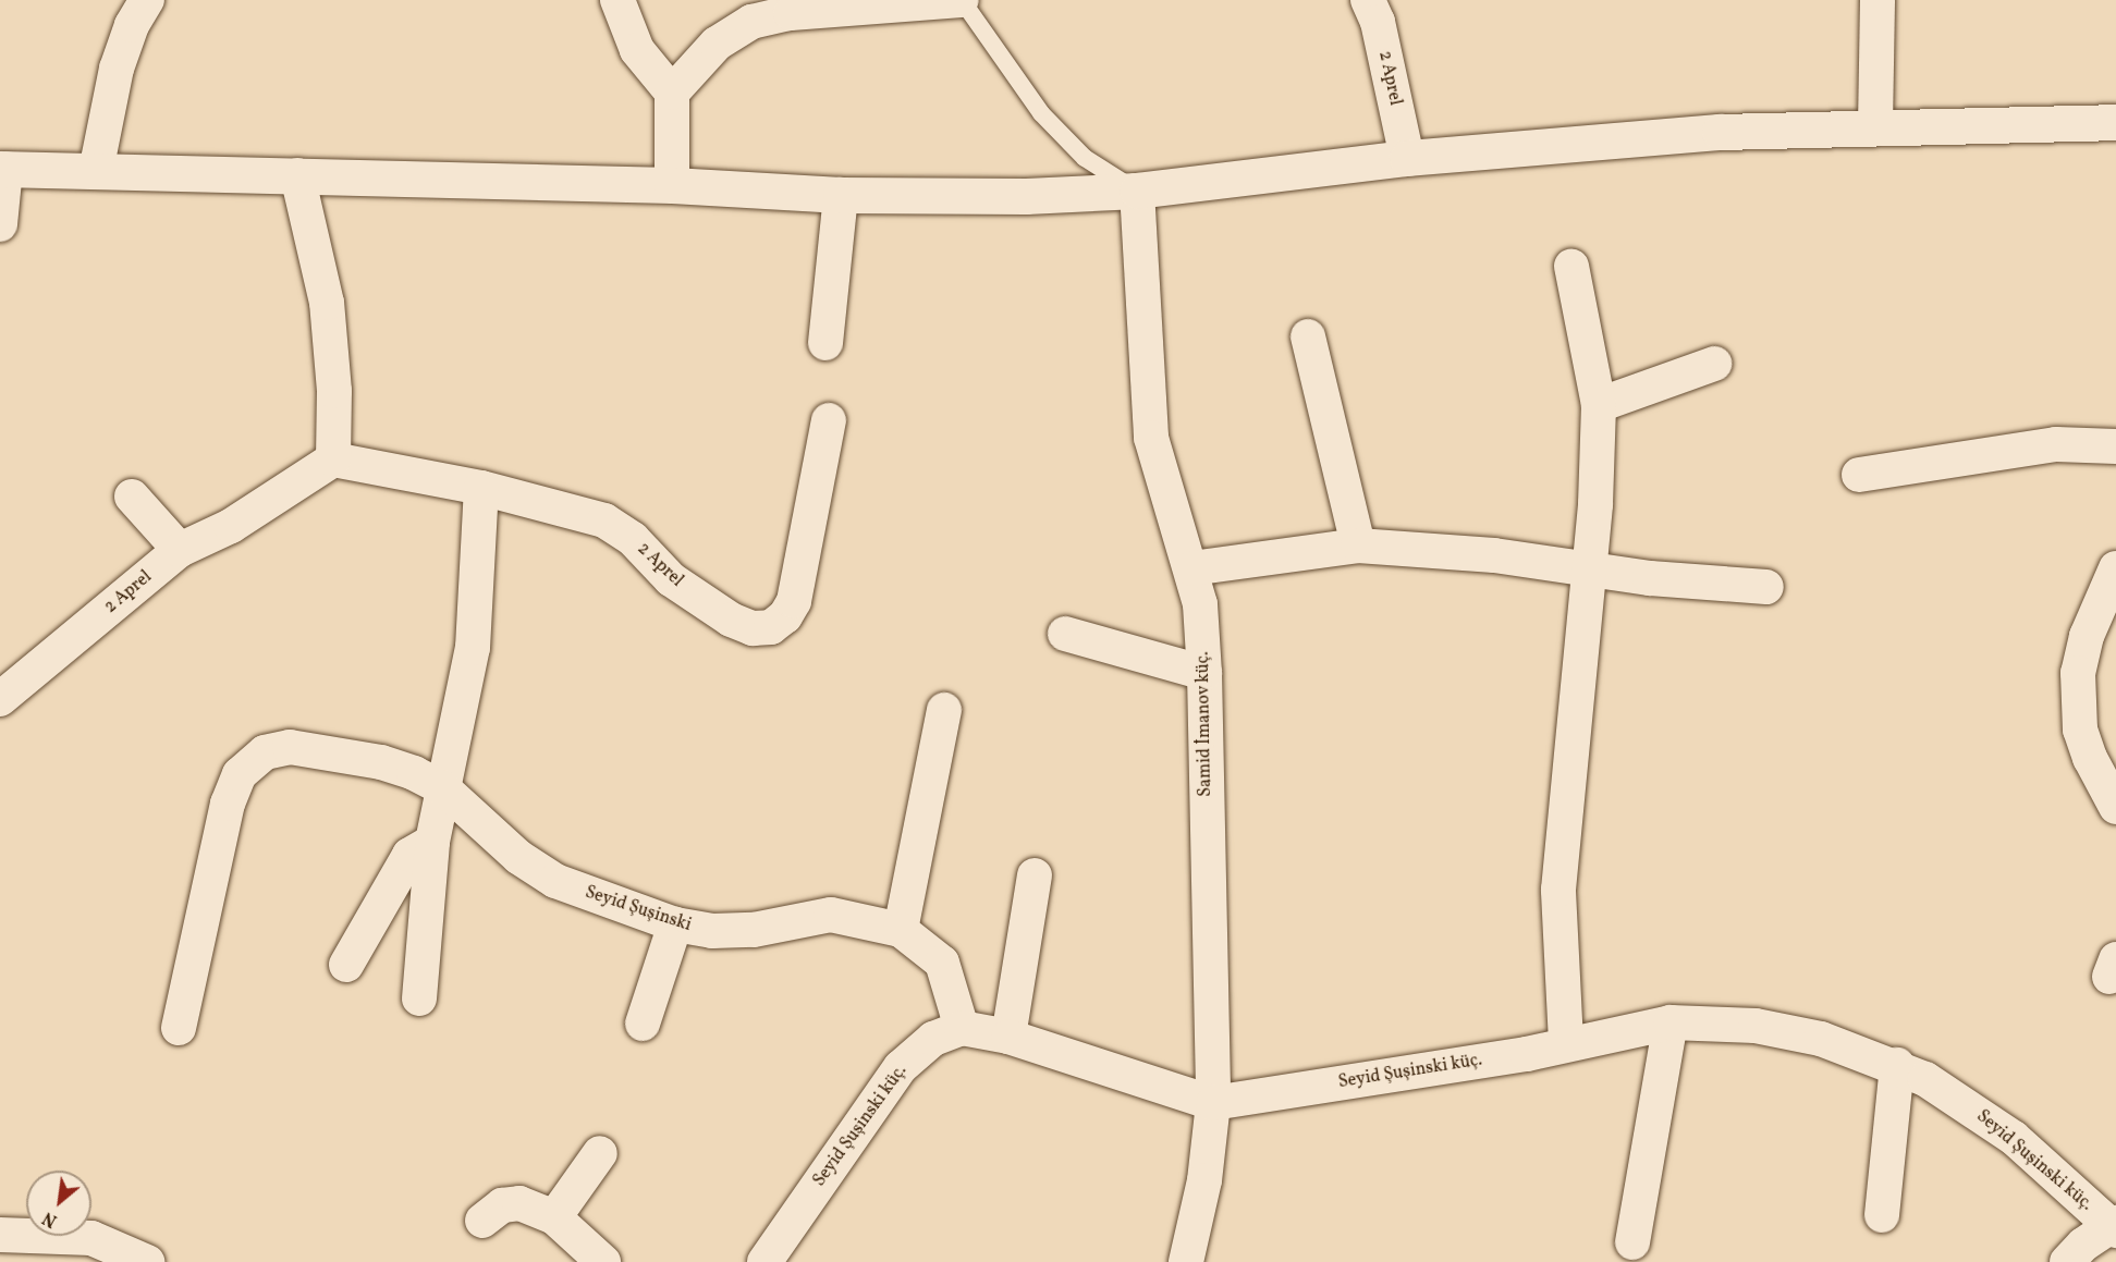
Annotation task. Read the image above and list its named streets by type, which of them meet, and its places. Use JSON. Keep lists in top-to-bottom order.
{
  "streets": {
    "street": [
      "2 Aprel",
      "Samid İmanov küç.",
      "Seyid Şuşinski",
      "Seyid Şuşinski küç."
    ]
  },
  "crossings": [
    ["Samid İmanov küç.", "Seyid Şuşinski küç."],
    ["Seyid Şuşinski", "Seyid Şuşinski küç."]
  ],
  "north": "bottom left"
}
